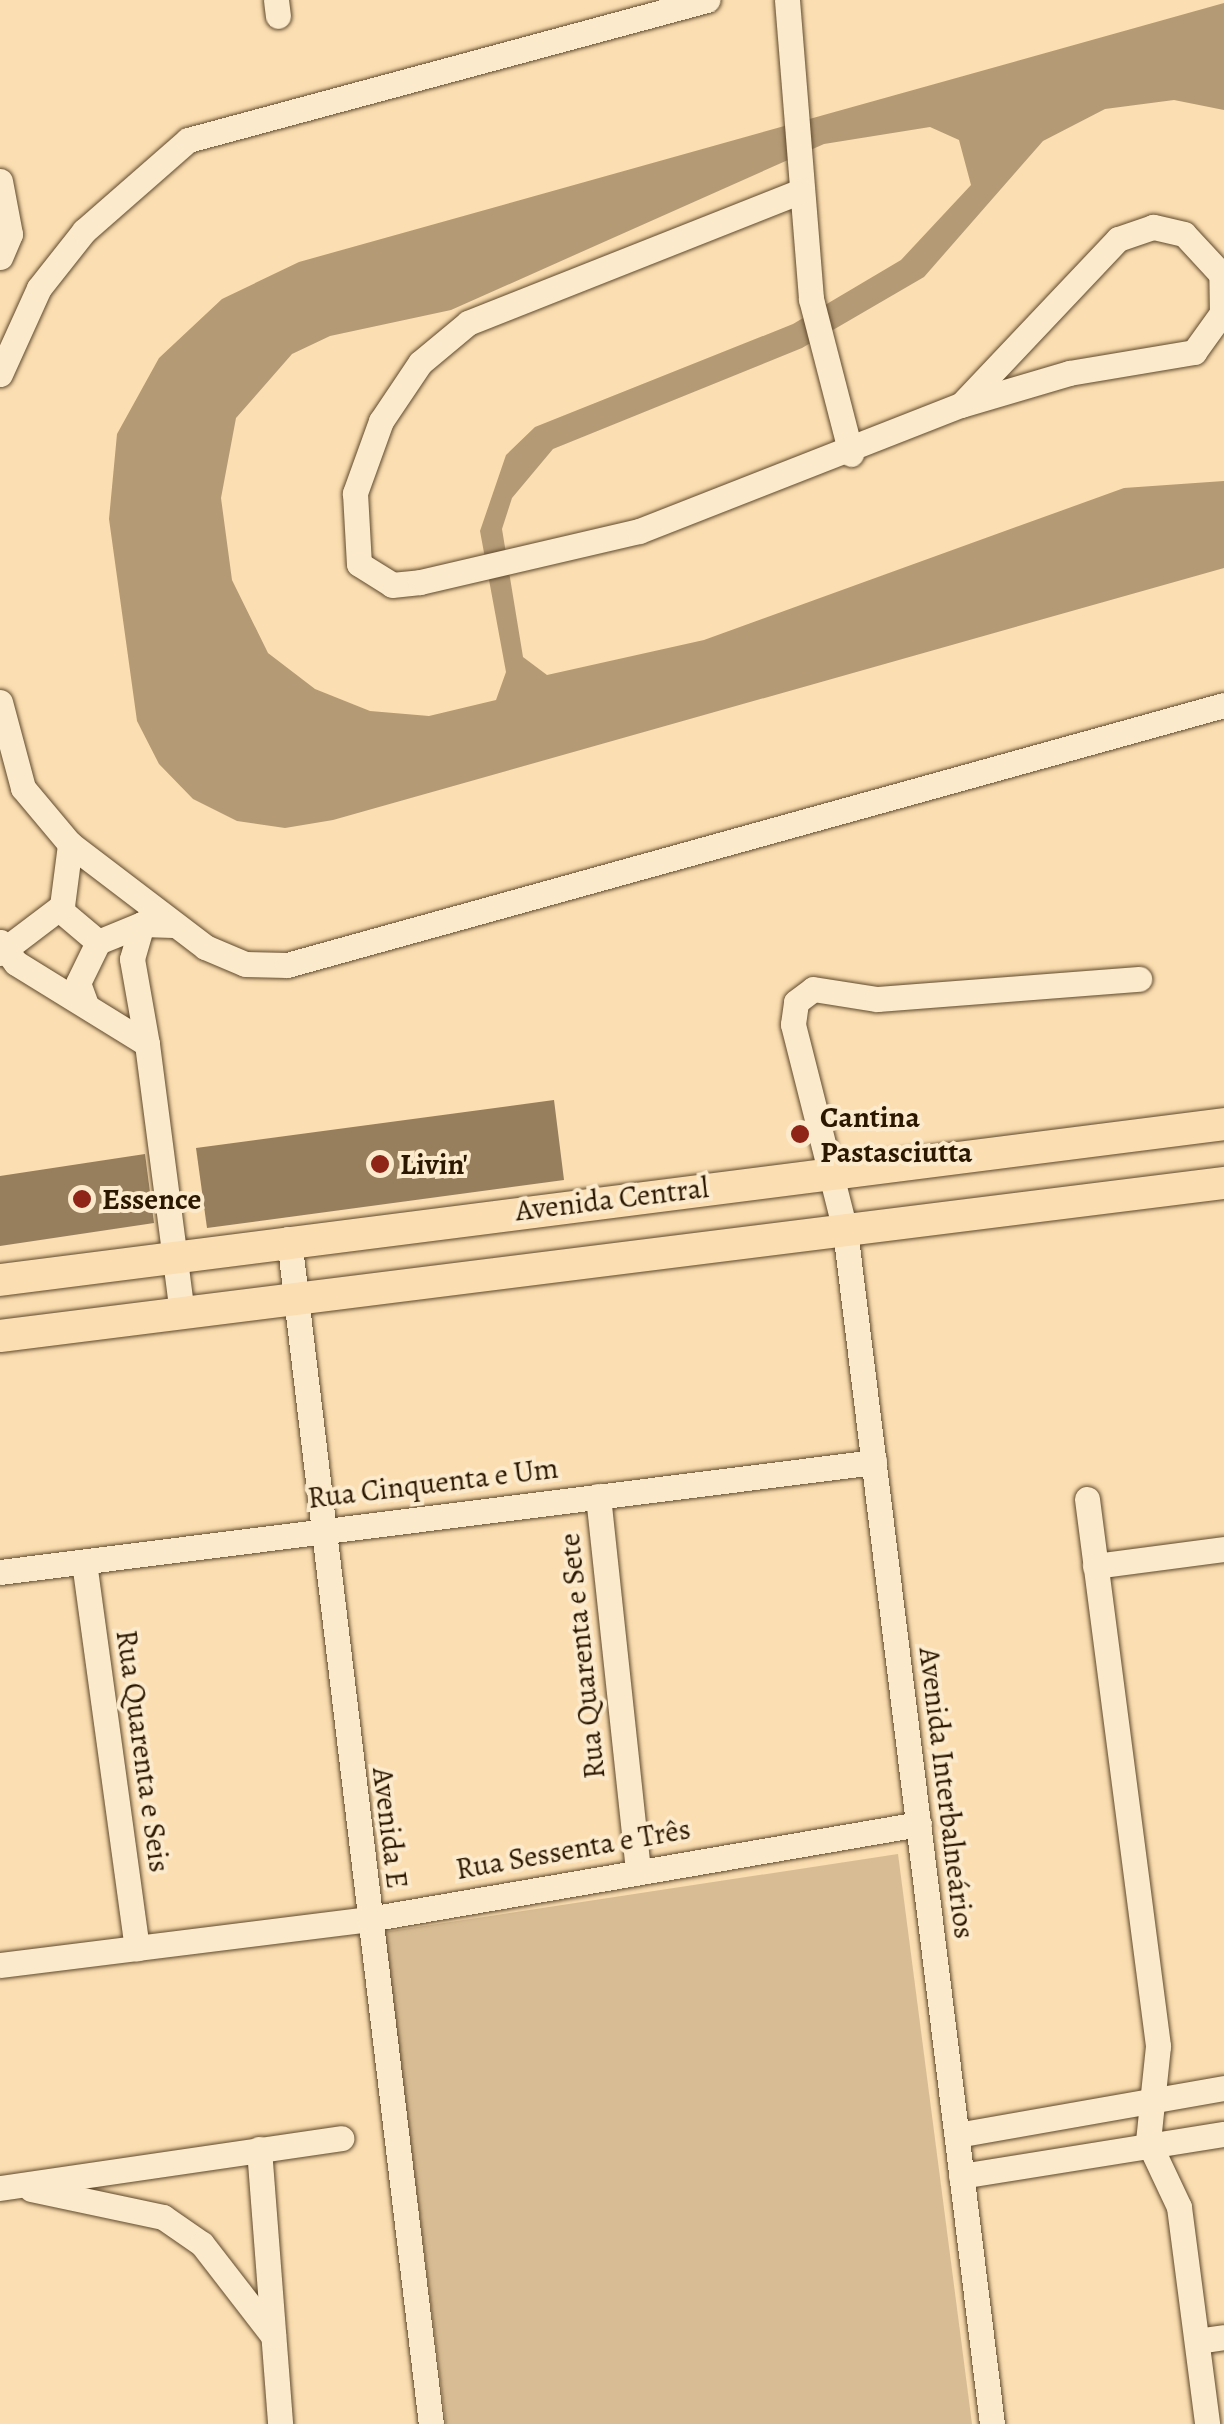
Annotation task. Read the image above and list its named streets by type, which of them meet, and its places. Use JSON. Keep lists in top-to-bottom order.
{
  "streets": {
    "main road": ["Avenida Central"],
    "street": [
      "Rua Cinquenta e Um",
      "Rua Quarenta e Sete",
      "Rua Quarenta e Seis",
      "Avenida Interbalneários",
      "Avenida E",
      "Rua Sessenta e Três"
    ]
  },
  "crossings": [
    ["Avenida Central", "Avenida Interbalneários"],
    ["Avenida Central", "Avenida E"],
    ["Rua Cinquenta e Um", "Rua Quarenta e Sete"],
    ["Rua Cinquenta e Um", "Rua Quarenta e Seis"],
    ["Rua Cinquenta e Um", "Avenida Interbalneários"],
    ["Rua Cinquenta e Um", "Avenida E"],
    ["Rua Quarenta e Sete", "Rua Sessenta e Três"],
    ["Rua Quarenta e Seis", "Rua Sessenta e Três"],
    ["Avenida Interbalneários", "Rua Sessenta e Três"],
    ["Avenida E", "Rua Sessenta e Três"]
  ],
  "places": ["Cantina Pastasciutta", "Livin'", "Essence"]
}
